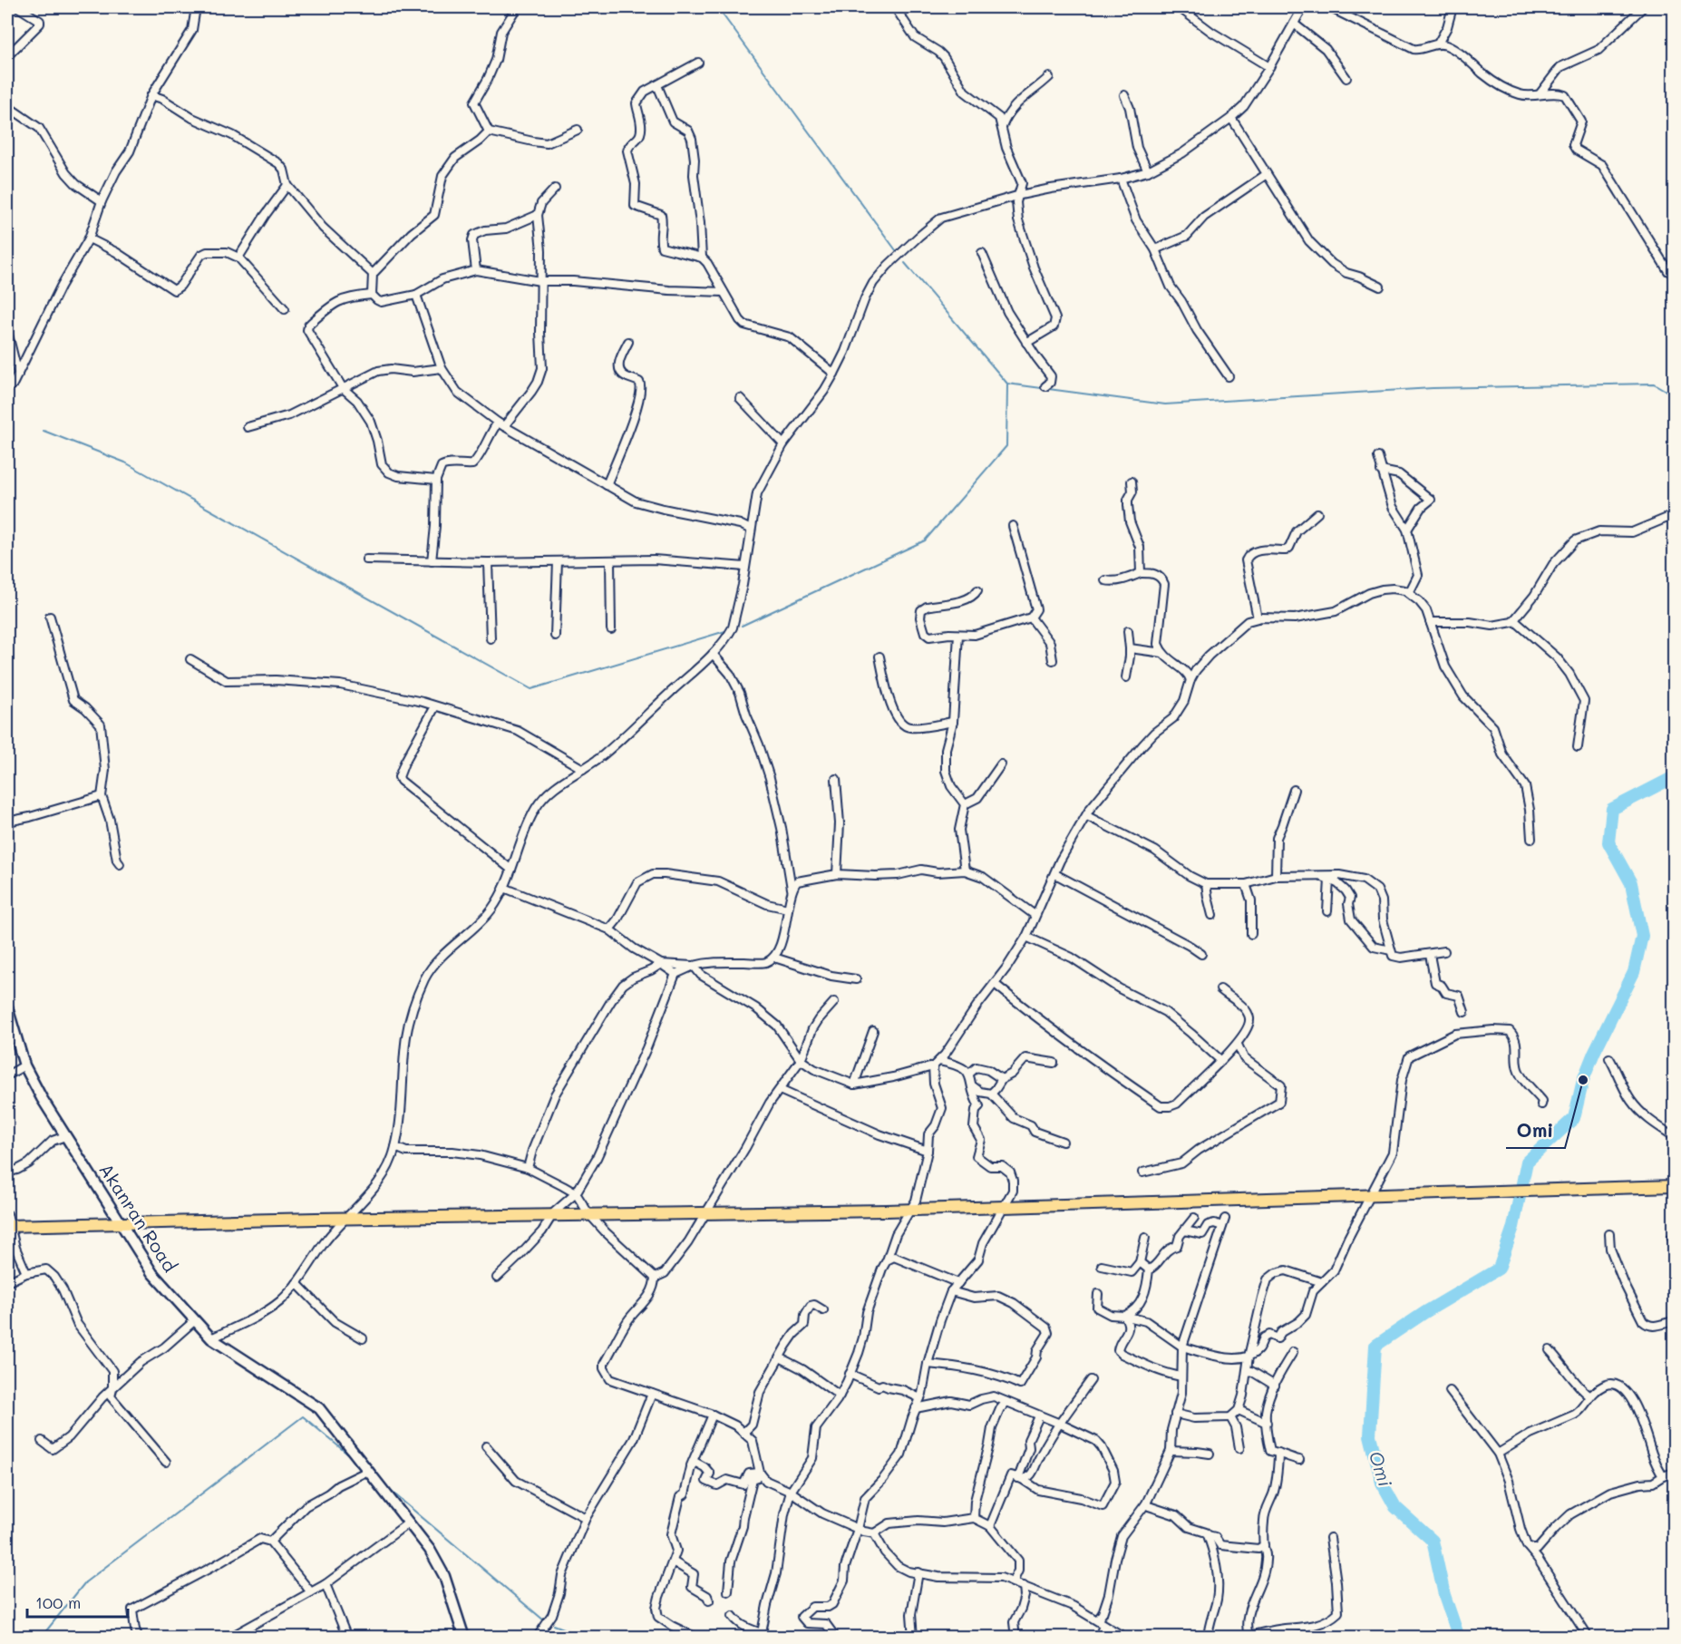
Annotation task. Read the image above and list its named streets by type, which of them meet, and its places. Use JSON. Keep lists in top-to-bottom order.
{
  "streets": {
    "main road": ["Akanran Road"]
  },
  "water": ["Omi"],
  "places": ["Omi"],
  "scale_bar": "100 m"
}
